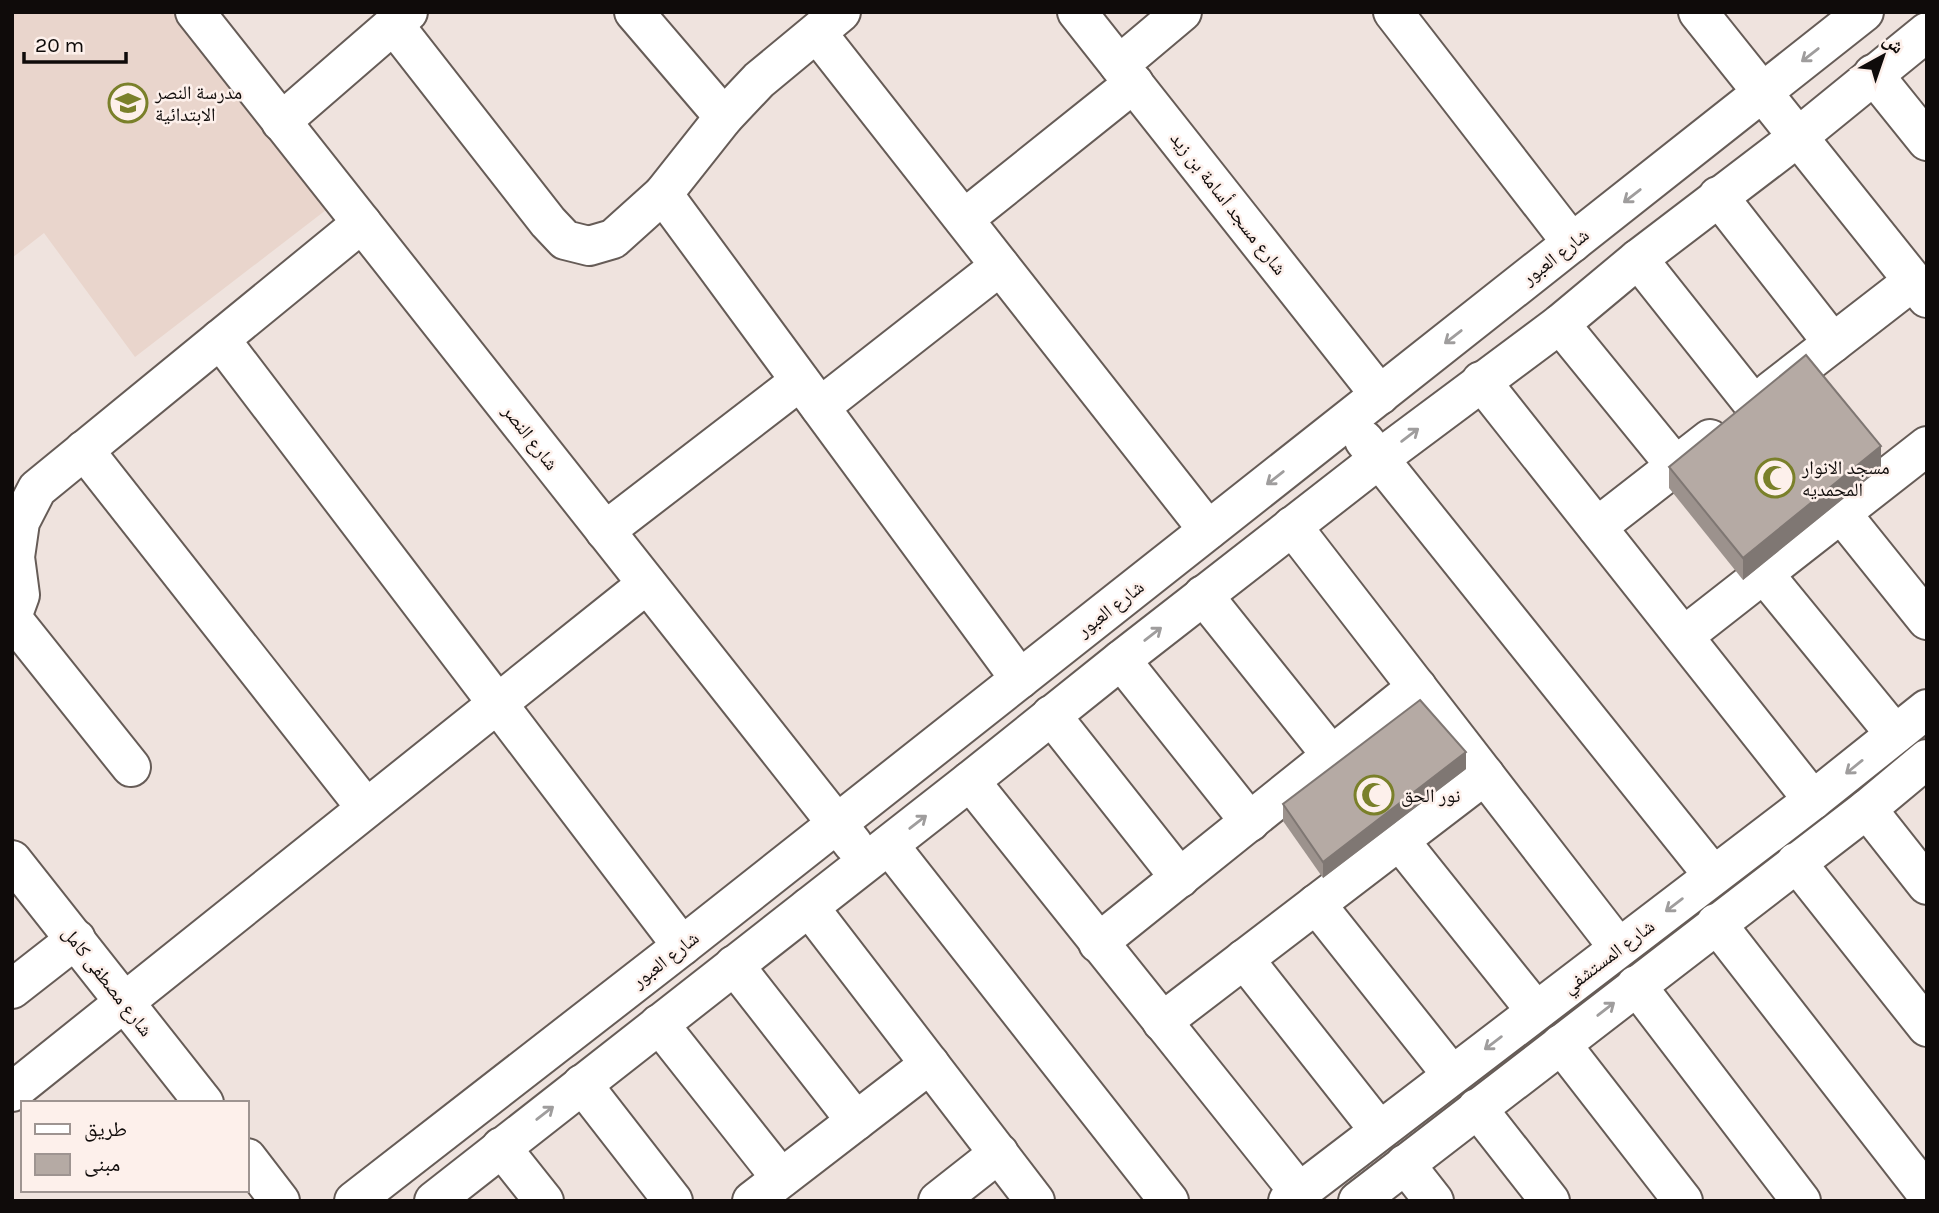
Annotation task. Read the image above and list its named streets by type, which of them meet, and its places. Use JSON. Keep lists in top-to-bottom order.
{
  "streets": {
    "street": [
      "شارع مسجد أسامة بن زيد",
      "شارع العبور",
      "شارع النصر",
      "شارع المستشفي",
      "شارع مصطفى كامل"
    ]
  },
  "crossings": [
    ["شارع مسجد أسامة بن زيد", "شارع العبور"],
    ["شارع العبور", "شارع النصر"]
  ],
  "places": {
    "school or university": ["مدرسة النصر الابتدائية"],
    "mosque": ["مسجد الانوار المحمديه", "نور الحق"]
  },
  "legend": ["طريق", "مبنى"],
  "scale_bar": "20 m",
  "north": "top right"
}
